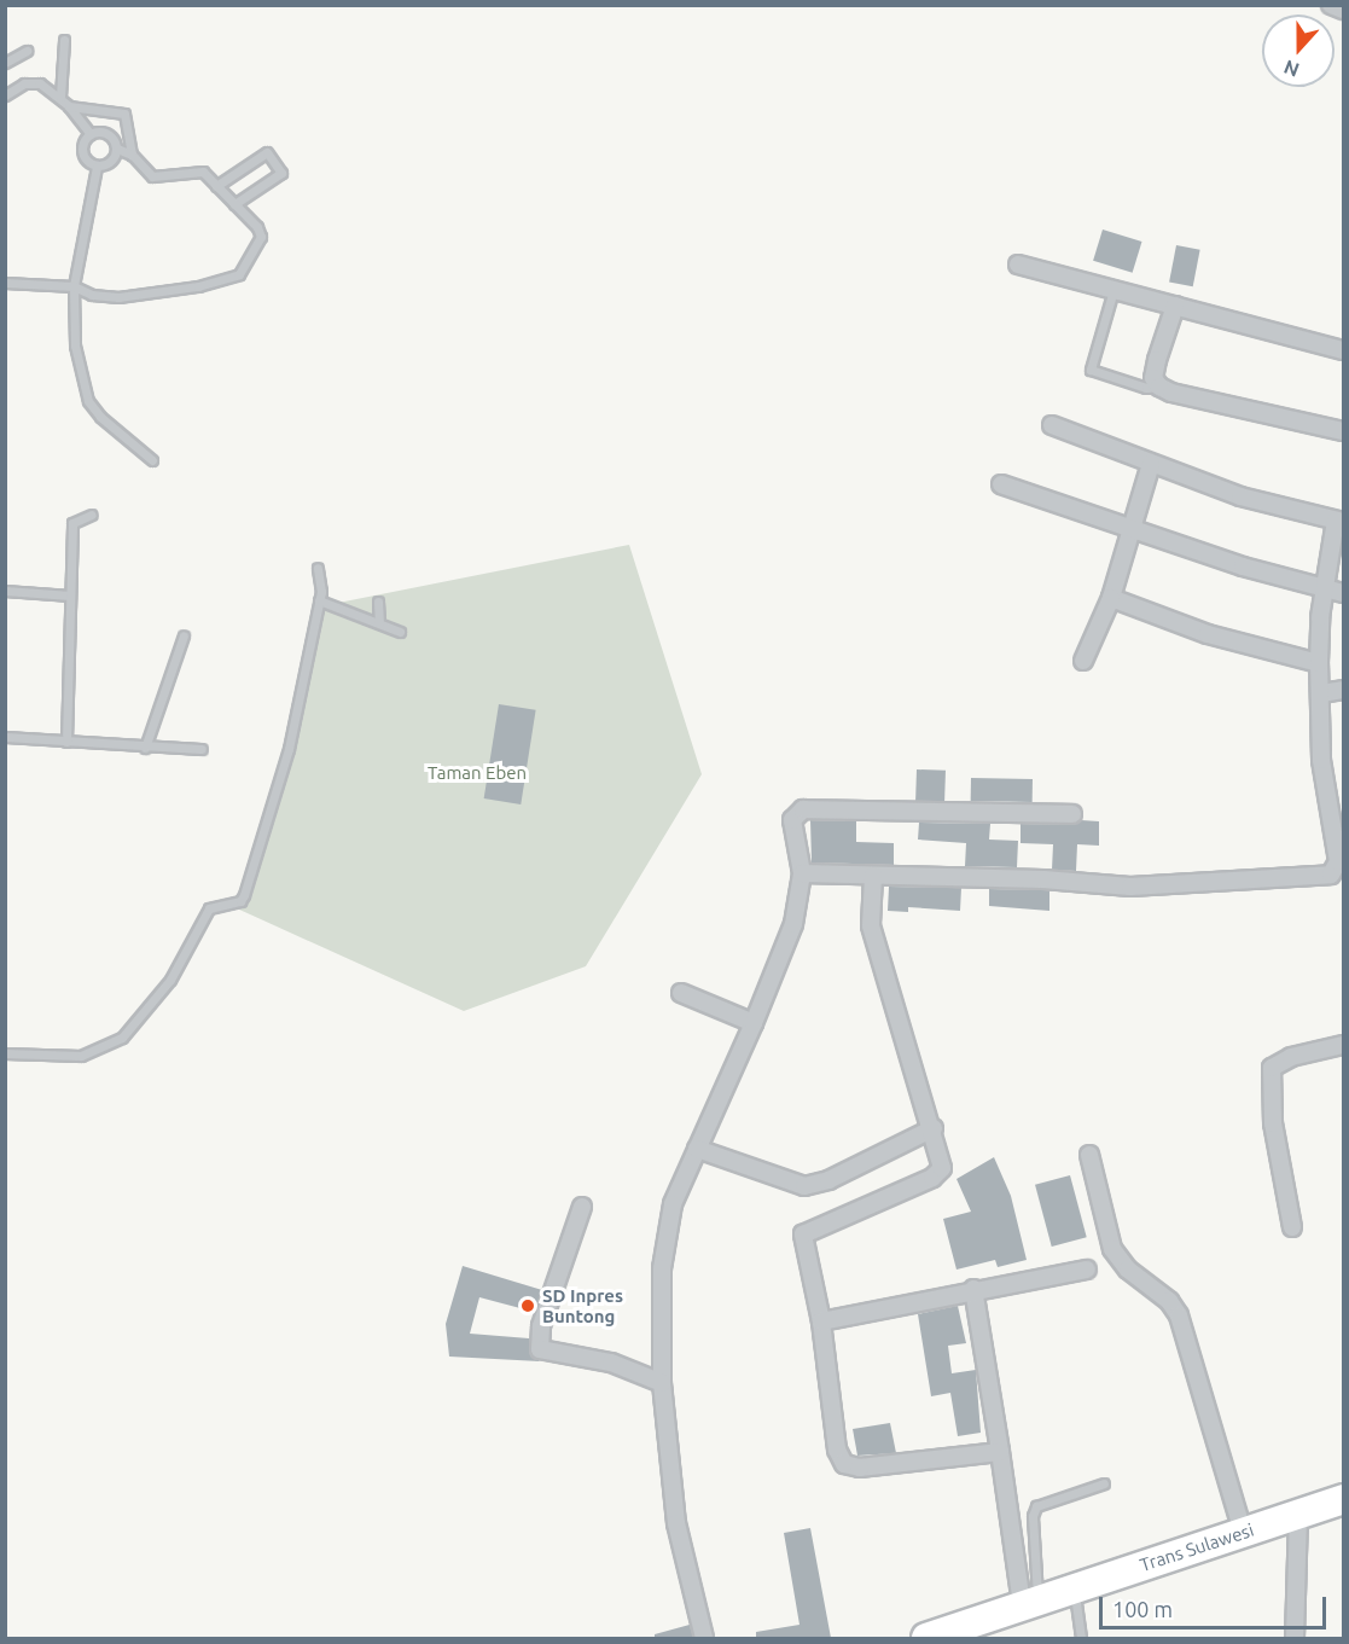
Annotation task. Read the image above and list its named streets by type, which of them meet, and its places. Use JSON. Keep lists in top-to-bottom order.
{
  "streets": {
    "highway": ["Trans Sulawesi"]
  },
  "parks": ["Taman Eben"],
  "places": ["SD Inpres Buntong"],
  "scale_bar": "100 m",
  "north": "bottom"
}
